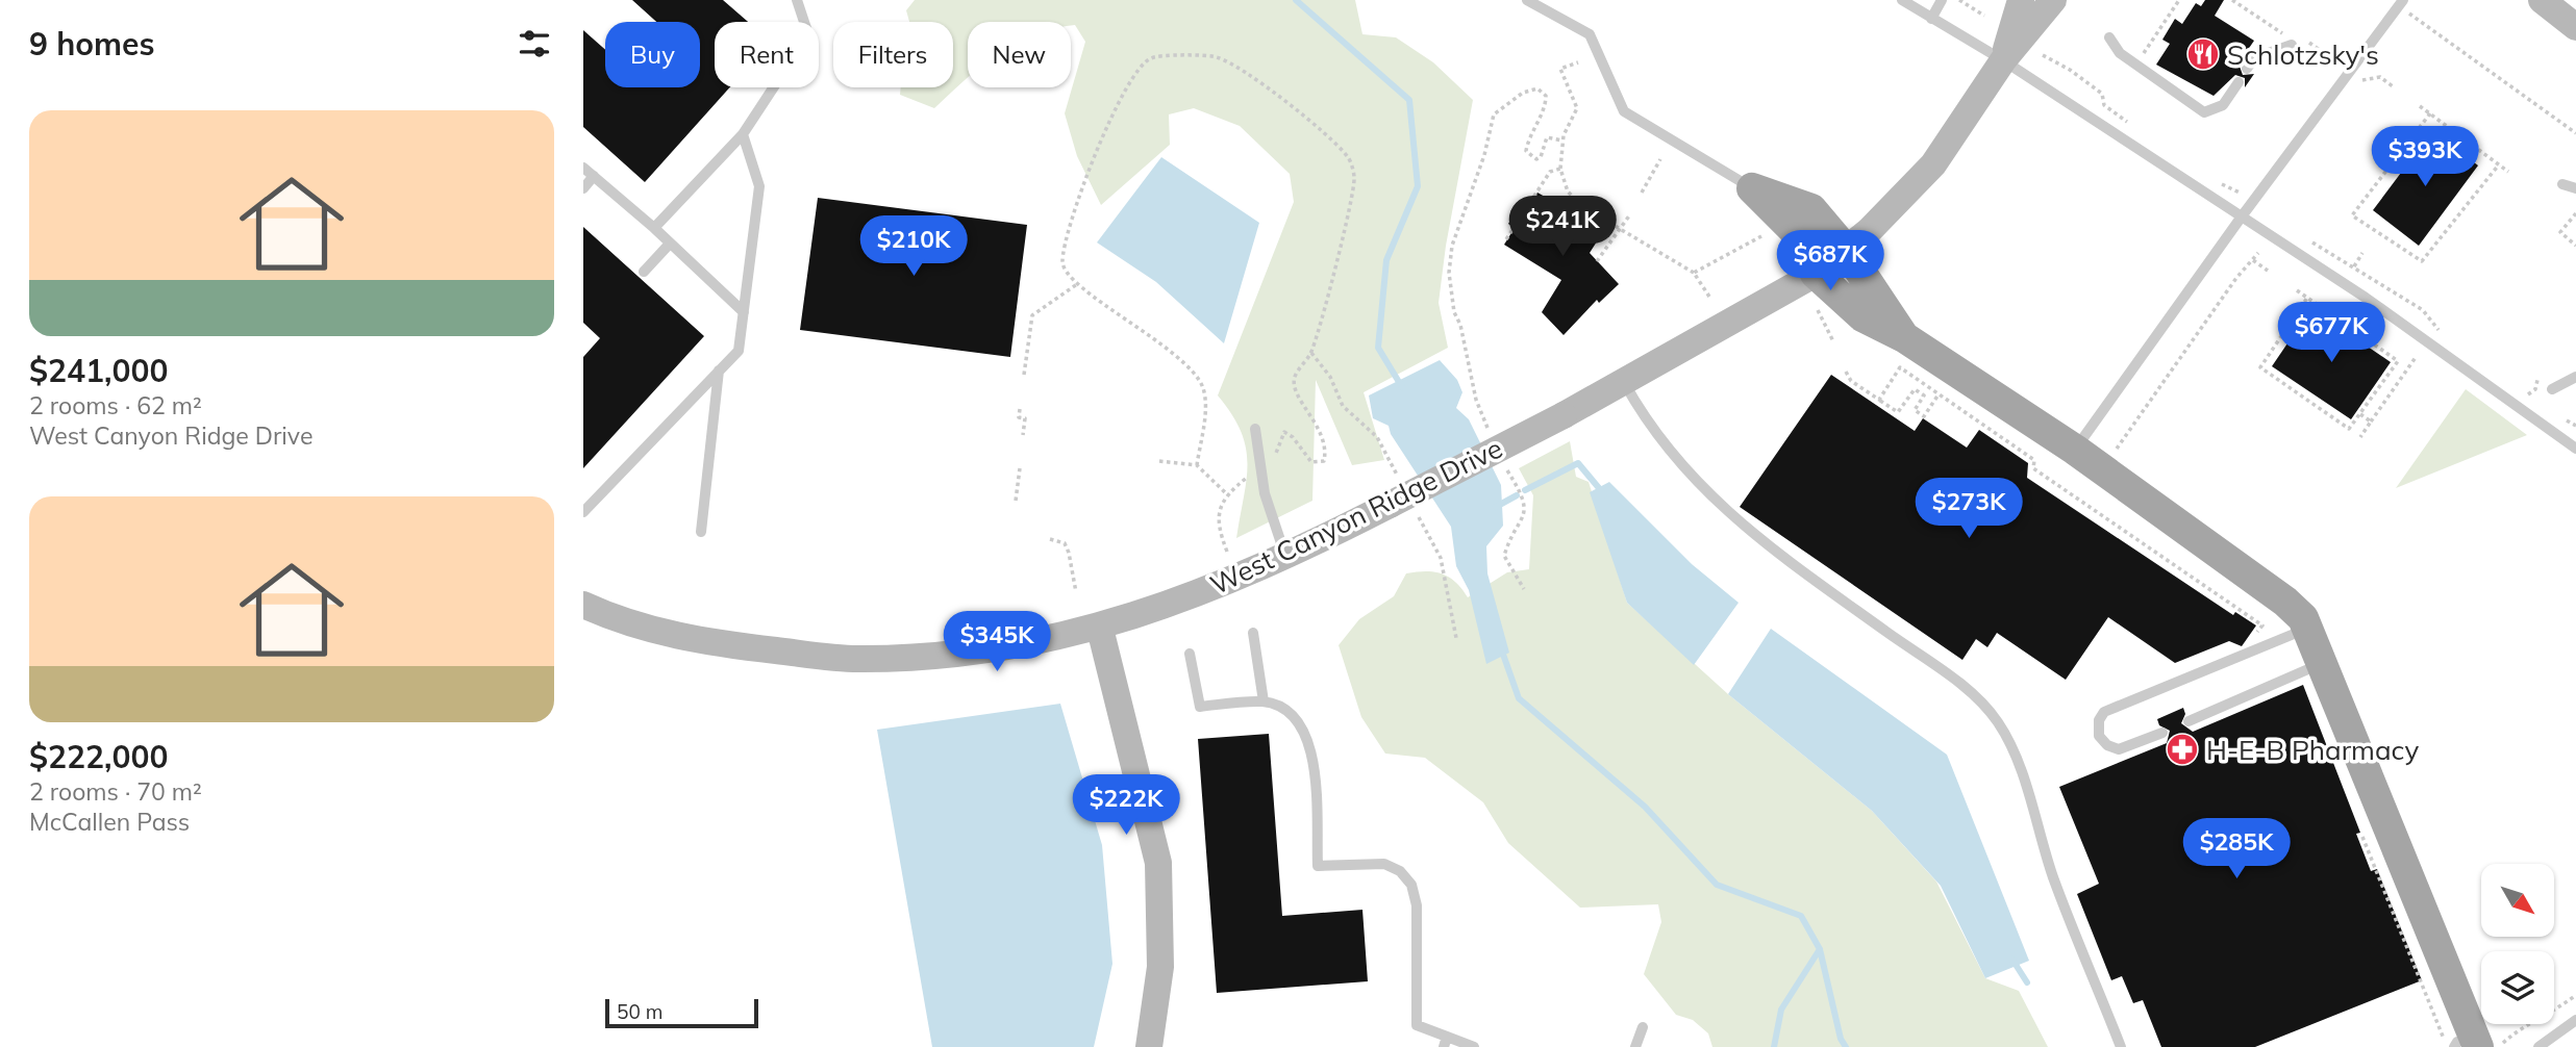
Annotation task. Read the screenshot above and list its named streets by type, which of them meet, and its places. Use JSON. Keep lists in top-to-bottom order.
{
  "streets": {
    "street": ["West Canyon Ridge Drive"]
  },
  "places": {
    "restaurant": ["Schlotzsky's"],
    "pharmacy": ["H-E-B Pharmacy"]
  },
  "scale_bar": "50 m",
  "north": "bottom right",
  "page": {
    "heading": "9 homes",
    "chip": [
      "Buy",
      "Rent",
      "Filters",
      "New"
    ],
    "list": [
      {
        "name": "$241,000",
        "note": "2 rooms · 62 m² · West Canyon Ridge Drive"
      },
      {
        "name": "$222,000",
        "note": "2 rooms · 70 m² · McCallen Pass"
      }
    ],
    "price": [
      "$393K",
      "$241K",
      "$210K",
      "$687K",
      "$677K",
      "$273K",
      "$345K",
      "$222K",
      "$285K"
    ],
    "scale": "50 m"
  }
}
